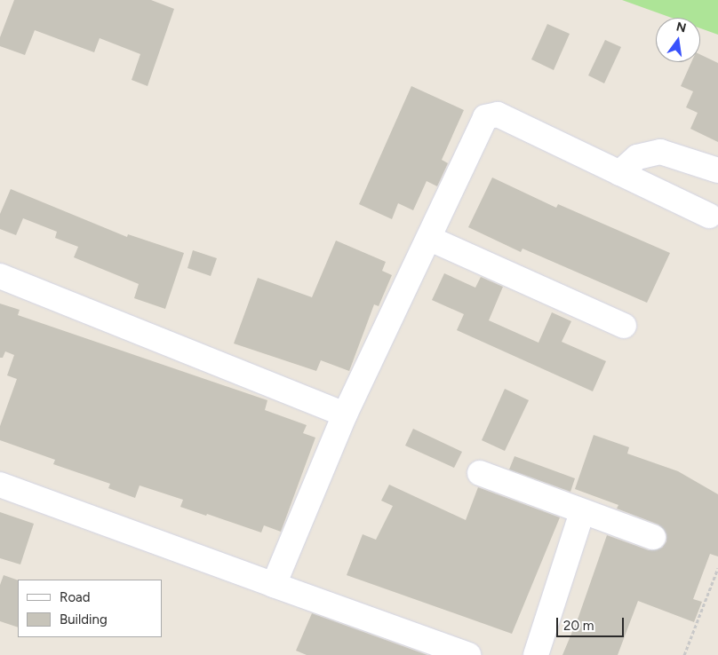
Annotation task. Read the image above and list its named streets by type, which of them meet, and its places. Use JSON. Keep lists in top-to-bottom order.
{
  "legend": ["Road", "Building"],
  "scale_bar": "20 m",
  "north": "top"
}
